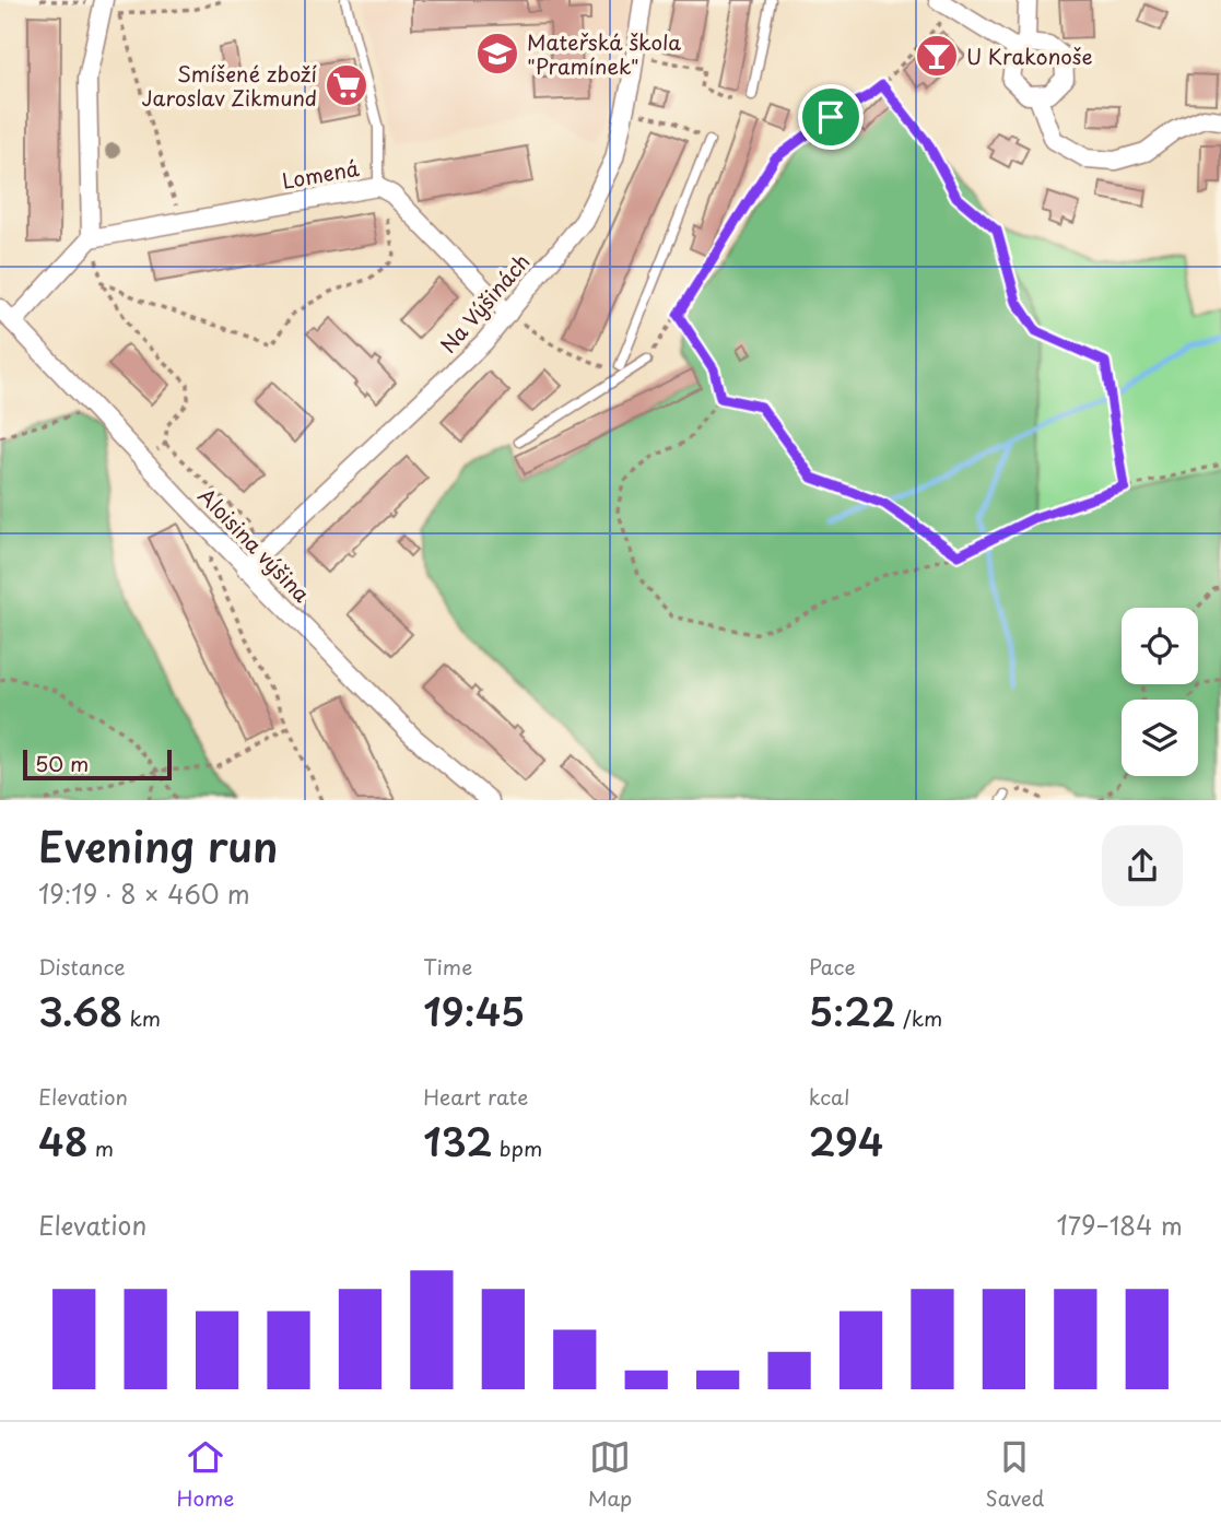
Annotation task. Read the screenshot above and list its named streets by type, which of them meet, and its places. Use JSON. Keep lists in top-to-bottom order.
{
  "streets": {
    "street": ["Lomená", "Na Výšinách", "Aloisina výšina"]
  },
  "crossings": [
    ["Lomená", "Na Výšinách"],
    ["Na Výšinách", "Aloisina výšina"]
  ],
  "places": {
    "school or university": ["Mateřská škola \"Pramínek\""],
    "bar": ["U Krakonoše"],
    "supermarket": ["Smíšené zboží Jaroslav Zikmund"]
  },
  "scale_bar": "50 m",
  "page": {
    "scale": "50 m",
    "heading": ["Evening run", "19:19 · 8 × 460 m"],
    "stats": [
      ["Distance", "3.68 km"],
      ["Time", "19:45"],
      ["Pace", "5:22 /km"],
      ["Elevation", "48 m"],
      ["Heart rate", "132 bpm"],
      ["kcal", "294"]
    ],
    "chart": ["Elevation", "179–184 m"],
    "tabs": ["Home", "Map", "Saved"]
  }
}
